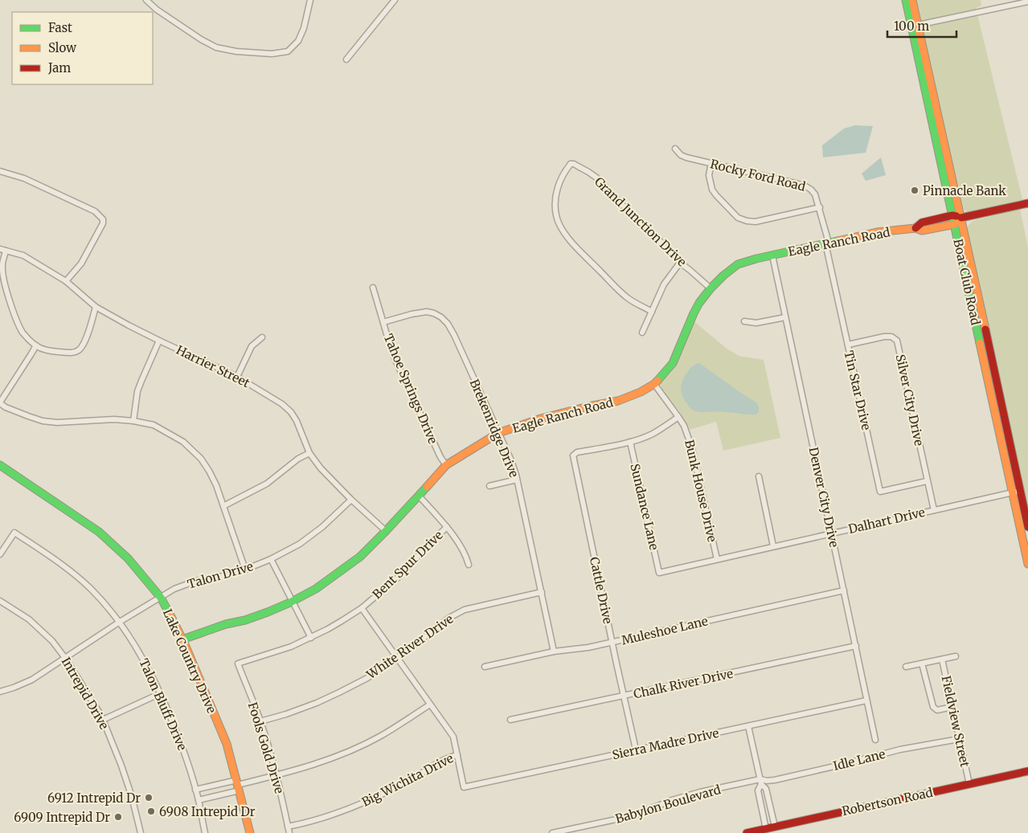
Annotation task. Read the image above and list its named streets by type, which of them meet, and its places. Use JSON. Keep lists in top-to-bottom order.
{
  "streets": {
    "street": [
      "Rocky Ford Road",
      "Grand Junction Drive",
      "Eagle Ranch Road",
      "Boat Club Road",
      "Harrier Street",
      "Tahoe Springs Drive",
      "Tin Star Drive",
      "Silver City Drive",
      "Brekenridge Drive",
      "Bunk House Drive",
      "Denver City Drive",
      "Sundance Lane",
      "Dalhart Drive",
      "Bent Spur Drive",
      "Talon Drive",
      "Cattle Drive",
      "Muleshoe Lane",
      "White River Drive",
      "Lake Country Drive",
      "Chalk River Drive",
      "Intrepid Drive",
      "Talon Bluff Drive",
      "Fieldview Street",
      "Sierra Madre Drive",
      "Fools Gold Drive",
      "Idle Lane",
      "Big Wichita Drive",
      "Robertson Road",
      "Babylon Boulevard"
    ]
  },
  "crossings": [
    ["Rocky Ford Road", "Eagle Ranch Road"],
    ["Rocky Ford Road", "Tin Star Drive"],
    ["Grand Junction Drive", "Eagle Ranch Road"],
    ["Eagle Ranch Road", "Boat Club Road"],
    ["Eagle Ranch Road", "Harrier Street"],
    ["Eagle Ranch Road", "Tahoe Springs Drive"],
    ["Eagle Ranch Road", "Tin Star Drive"],
    ["Eagle Ranch Road", "Brekenridge Drive"],
    ["Eagle Ranch Road", "Bunk House Drive"],
    ["Eagle Ranch Road", "Denver City Drive"],
    ["Eagle Ranch Road", "Lake Country Drive"],
    ["Boat Club Road", "Dalhart Drive"],
    ["Harrier Street", "Talon Drive"],
    ["Tahoe Springs Drive", "Brekenridge Drive"],
    ["Tin Star Drive", "Silver City Drive"],
    ["Silver City Drive", "Dalhart Drive"],
    ["Brekenridge Drive", "Muleshoe Lane"],
    ["Brekenridge Drive", "White River Drive"],
    ["Bunk House Drive", "Dalhart Drive"],
    ["Denver City Drive", "Dalhart Drive"],
    ["Denver City Drive", "Muleshoe Lane"],
    ["Denver City Drive", "Chalk River Drive"],
    ["Denver City Drive", "Sierra Madre Drive"],
    ["Sundance Lane", "Dalhart Drive"],
    ["Sundance Lane", "Cattle Drive"],
    ["Bent Spur Drive", "Fools Gold Drive"],
    ["Talon Drive", "Lake Country Drive"],
    ["Talon Drive", "Intrepid Drive"],
    ["Talon Drive", "Talon Bluff Drive"],
    ["Cattle Drive", "Muleshoe Lane"],
    ["Cattle Drive", "Chalk River Drive"],
    ["Cattle Drive", "Sierra Madre Drive"],
    ["White River Drive", "Fools Gold Drive"],
    ["Fieldview Street", "Idle Lane"],
    ["Fieldview Street", "Robertson Road"],
    ["Sierra Madre Drive", "Big Wichita Drive"],
    ["Fools Gold Drive", "Big Wichita Drive"],
    ["Idle Lane", "Babylon Boulevard"]
  ],
  "places": [
    "Pinnacle Bank",
    "6912 Intrepid Dr",
    "6908 Intrepid Dr",
    "6909 Intrepid Dr"
  ],
  "legend": ["Fast", "Slow", "Jam"],
  "scale_bar": "100 m"
}
